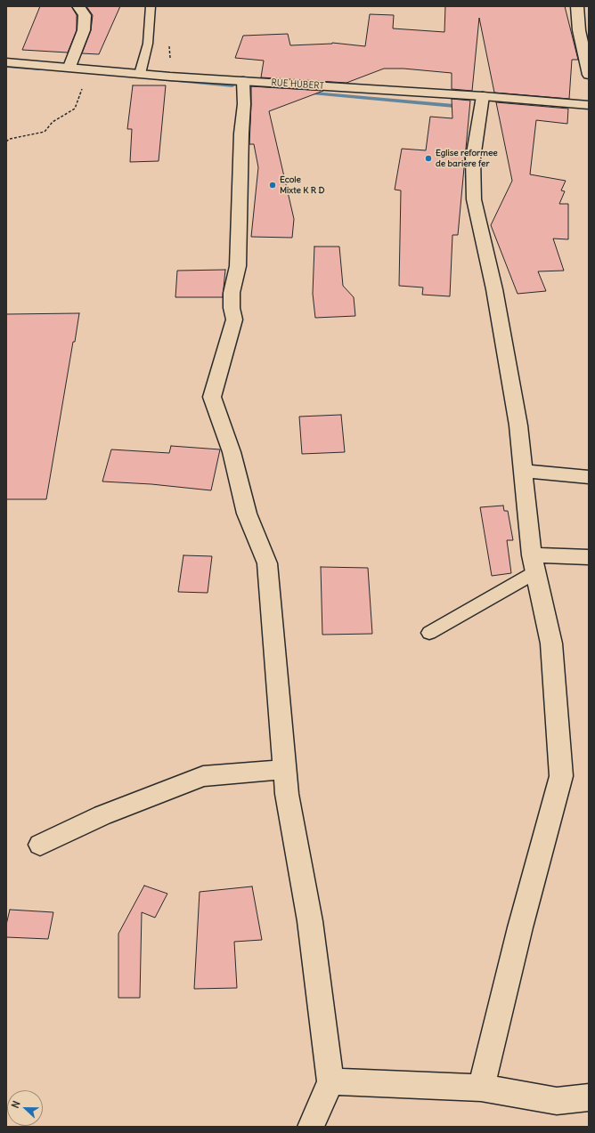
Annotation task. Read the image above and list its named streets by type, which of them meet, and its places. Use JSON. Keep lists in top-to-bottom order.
{
  "streets": {
    "street": ["RUE HUBERT"]
  },
  "places": ["Eglise reformee de bariere fer", "Ecole Mixte K R D"],
  "north": "left"
}
